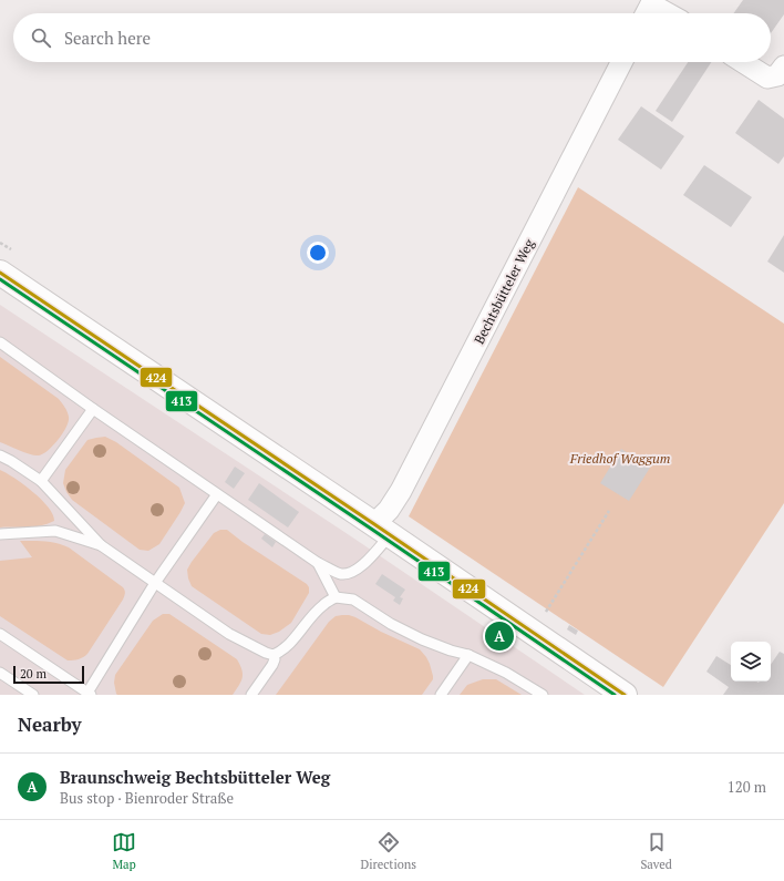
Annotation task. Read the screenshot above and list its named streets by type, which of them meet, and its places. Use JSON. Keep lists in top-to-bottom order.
{
  "streets": {
    "street": ["Bechtsbütteler Weg"]
  },
  "parks": ["Friedhof Waggum"],
  "lines": ["transit line 424", "transit line 413"],
  "scale_bar": "20 m",
  "page": {
    "search": "Search here",
    "pins": "A",
    "scale": "20 m",
    "heading": "Nearby",
    "list": [
      {
        "mark": "A",
        "name": "Braunschweig Bechtsbütteler Weg",
        "note": "Bus stop · Bienroder Straße",
        "value": "120 m"
      }
    ],
    "nav": ["Map", "Directions", "Saved"]
  }
}
